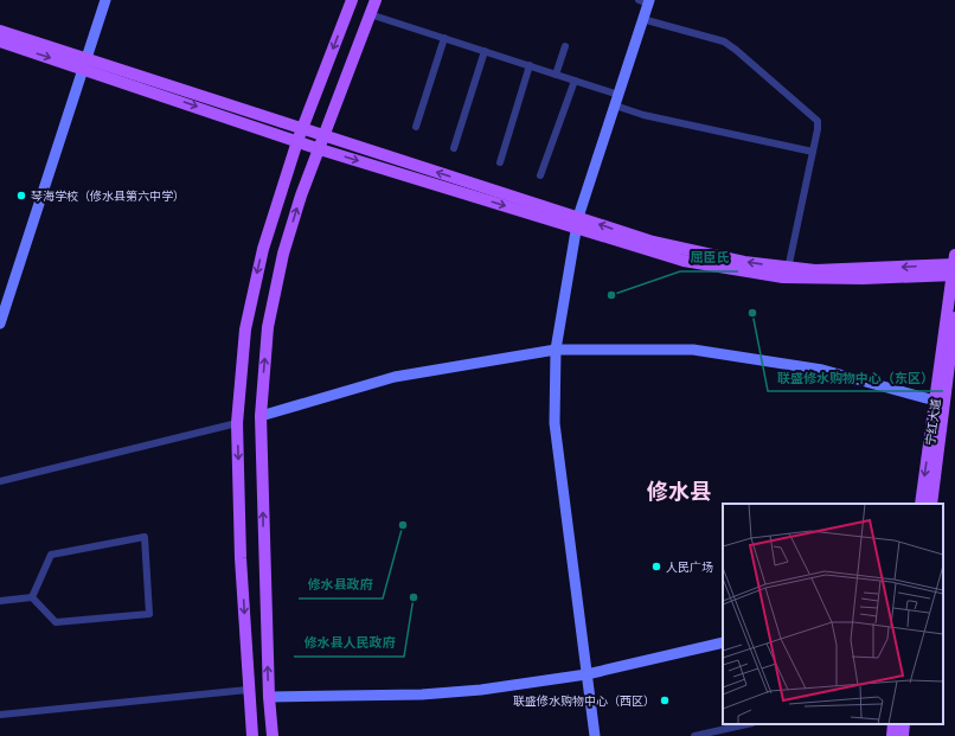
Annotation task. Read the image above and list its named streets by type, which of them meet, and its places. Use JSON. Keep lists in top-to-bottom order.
{
  "streets": {
    "main road": ["宁红大道"]
  },
  "districts": ["修水县"],
  "places": [
    "琴海学校（修水县第六中学）",
    "屈臣氏",
    "联盛修水购物中心（东区）",
    "修水县政府",
    "人民广场",
    "修水县人民政府",
    "联盛修水购物中心（西区）"
  ]
}
